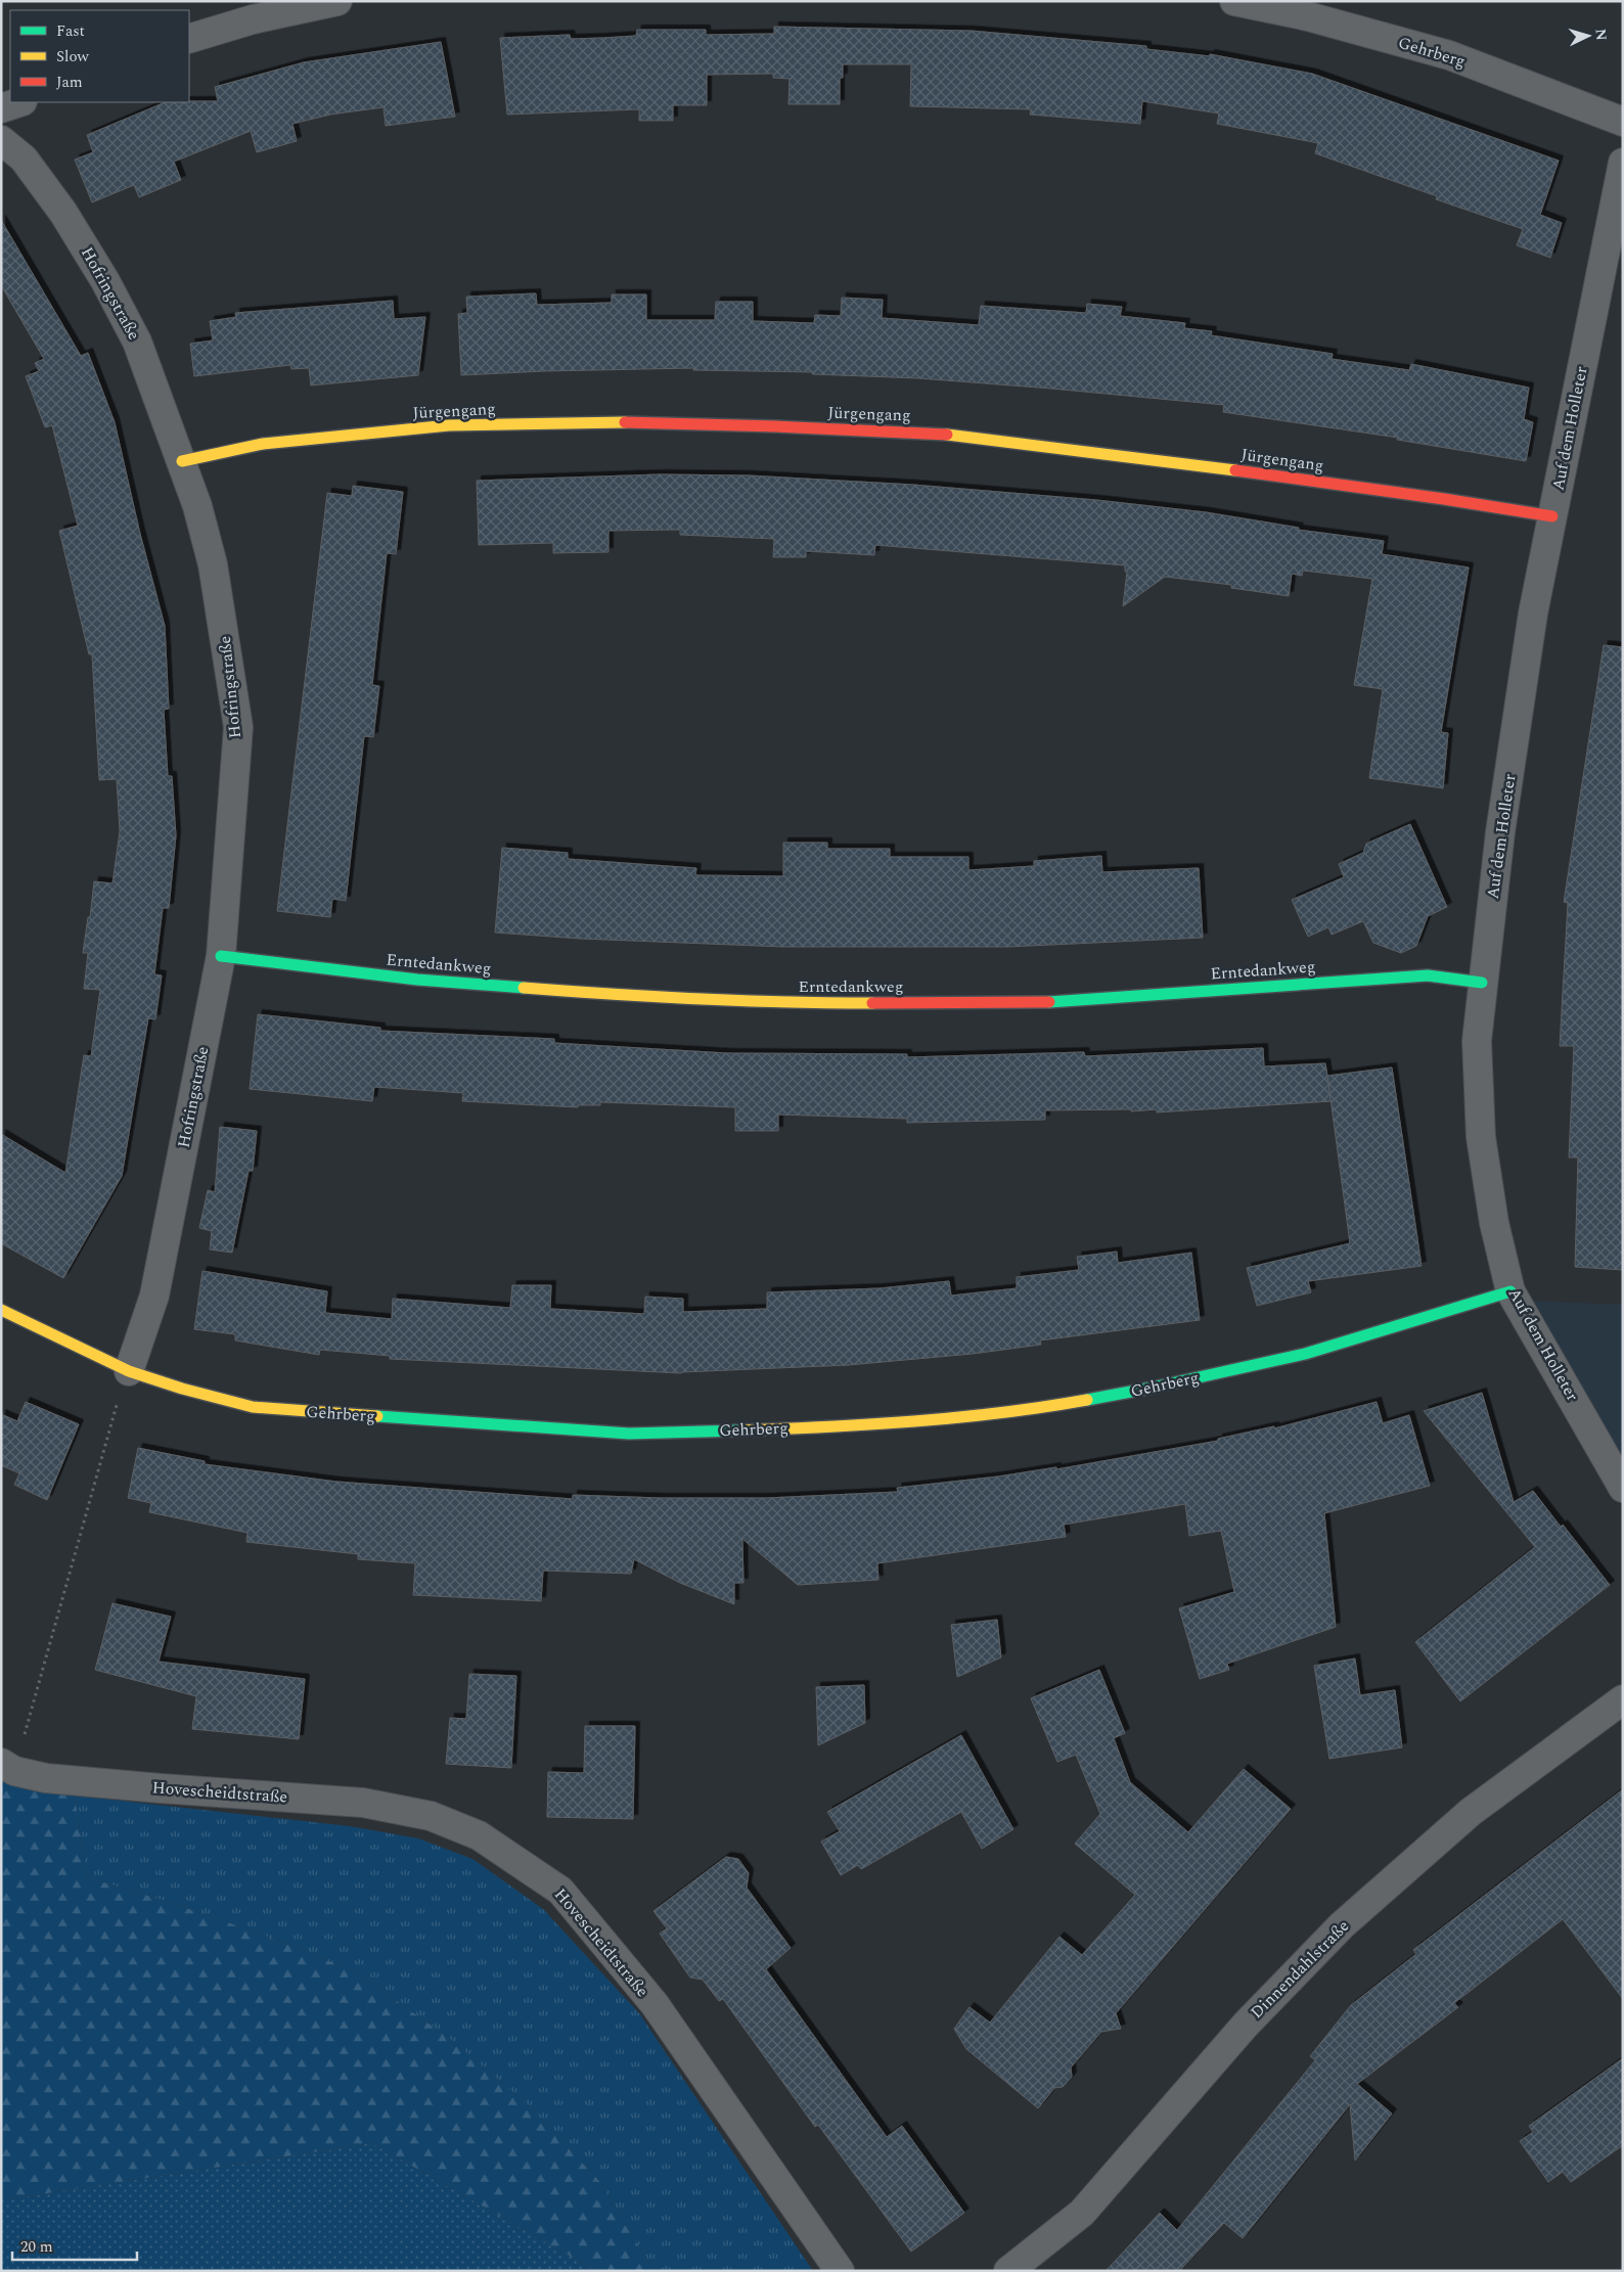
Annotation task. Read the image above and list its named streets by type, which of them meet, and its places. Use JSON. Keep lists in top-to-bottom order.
{
  "streets": {
    "street": [
      "Gehrberg",
      "Hofringstraße",
      "Jürgengang",
      "Auf dem Holleter",
      "Erntedankweg",
      "Hovescheidtstraße",
      "Dinnendahlstraße"
    ]
  },
  "crossings": [
    ["Gehrberg", "Hofringstraße"],
    ["Gehrberg", "Auf dem Holleter"],
    ["Hofringstraße", "Jürgengang"],
    ["Hofringstraße", "Erntedankweg"],
    ["Jürgengang", "Auf dem Holleter"],
    ["Auf dem Holleter", "Erntedankweg"]
  ],
  "legend": ["Fast", "Slow", "Jam"],
  "scale_bar": "20 m",
  "north": "right"
}
